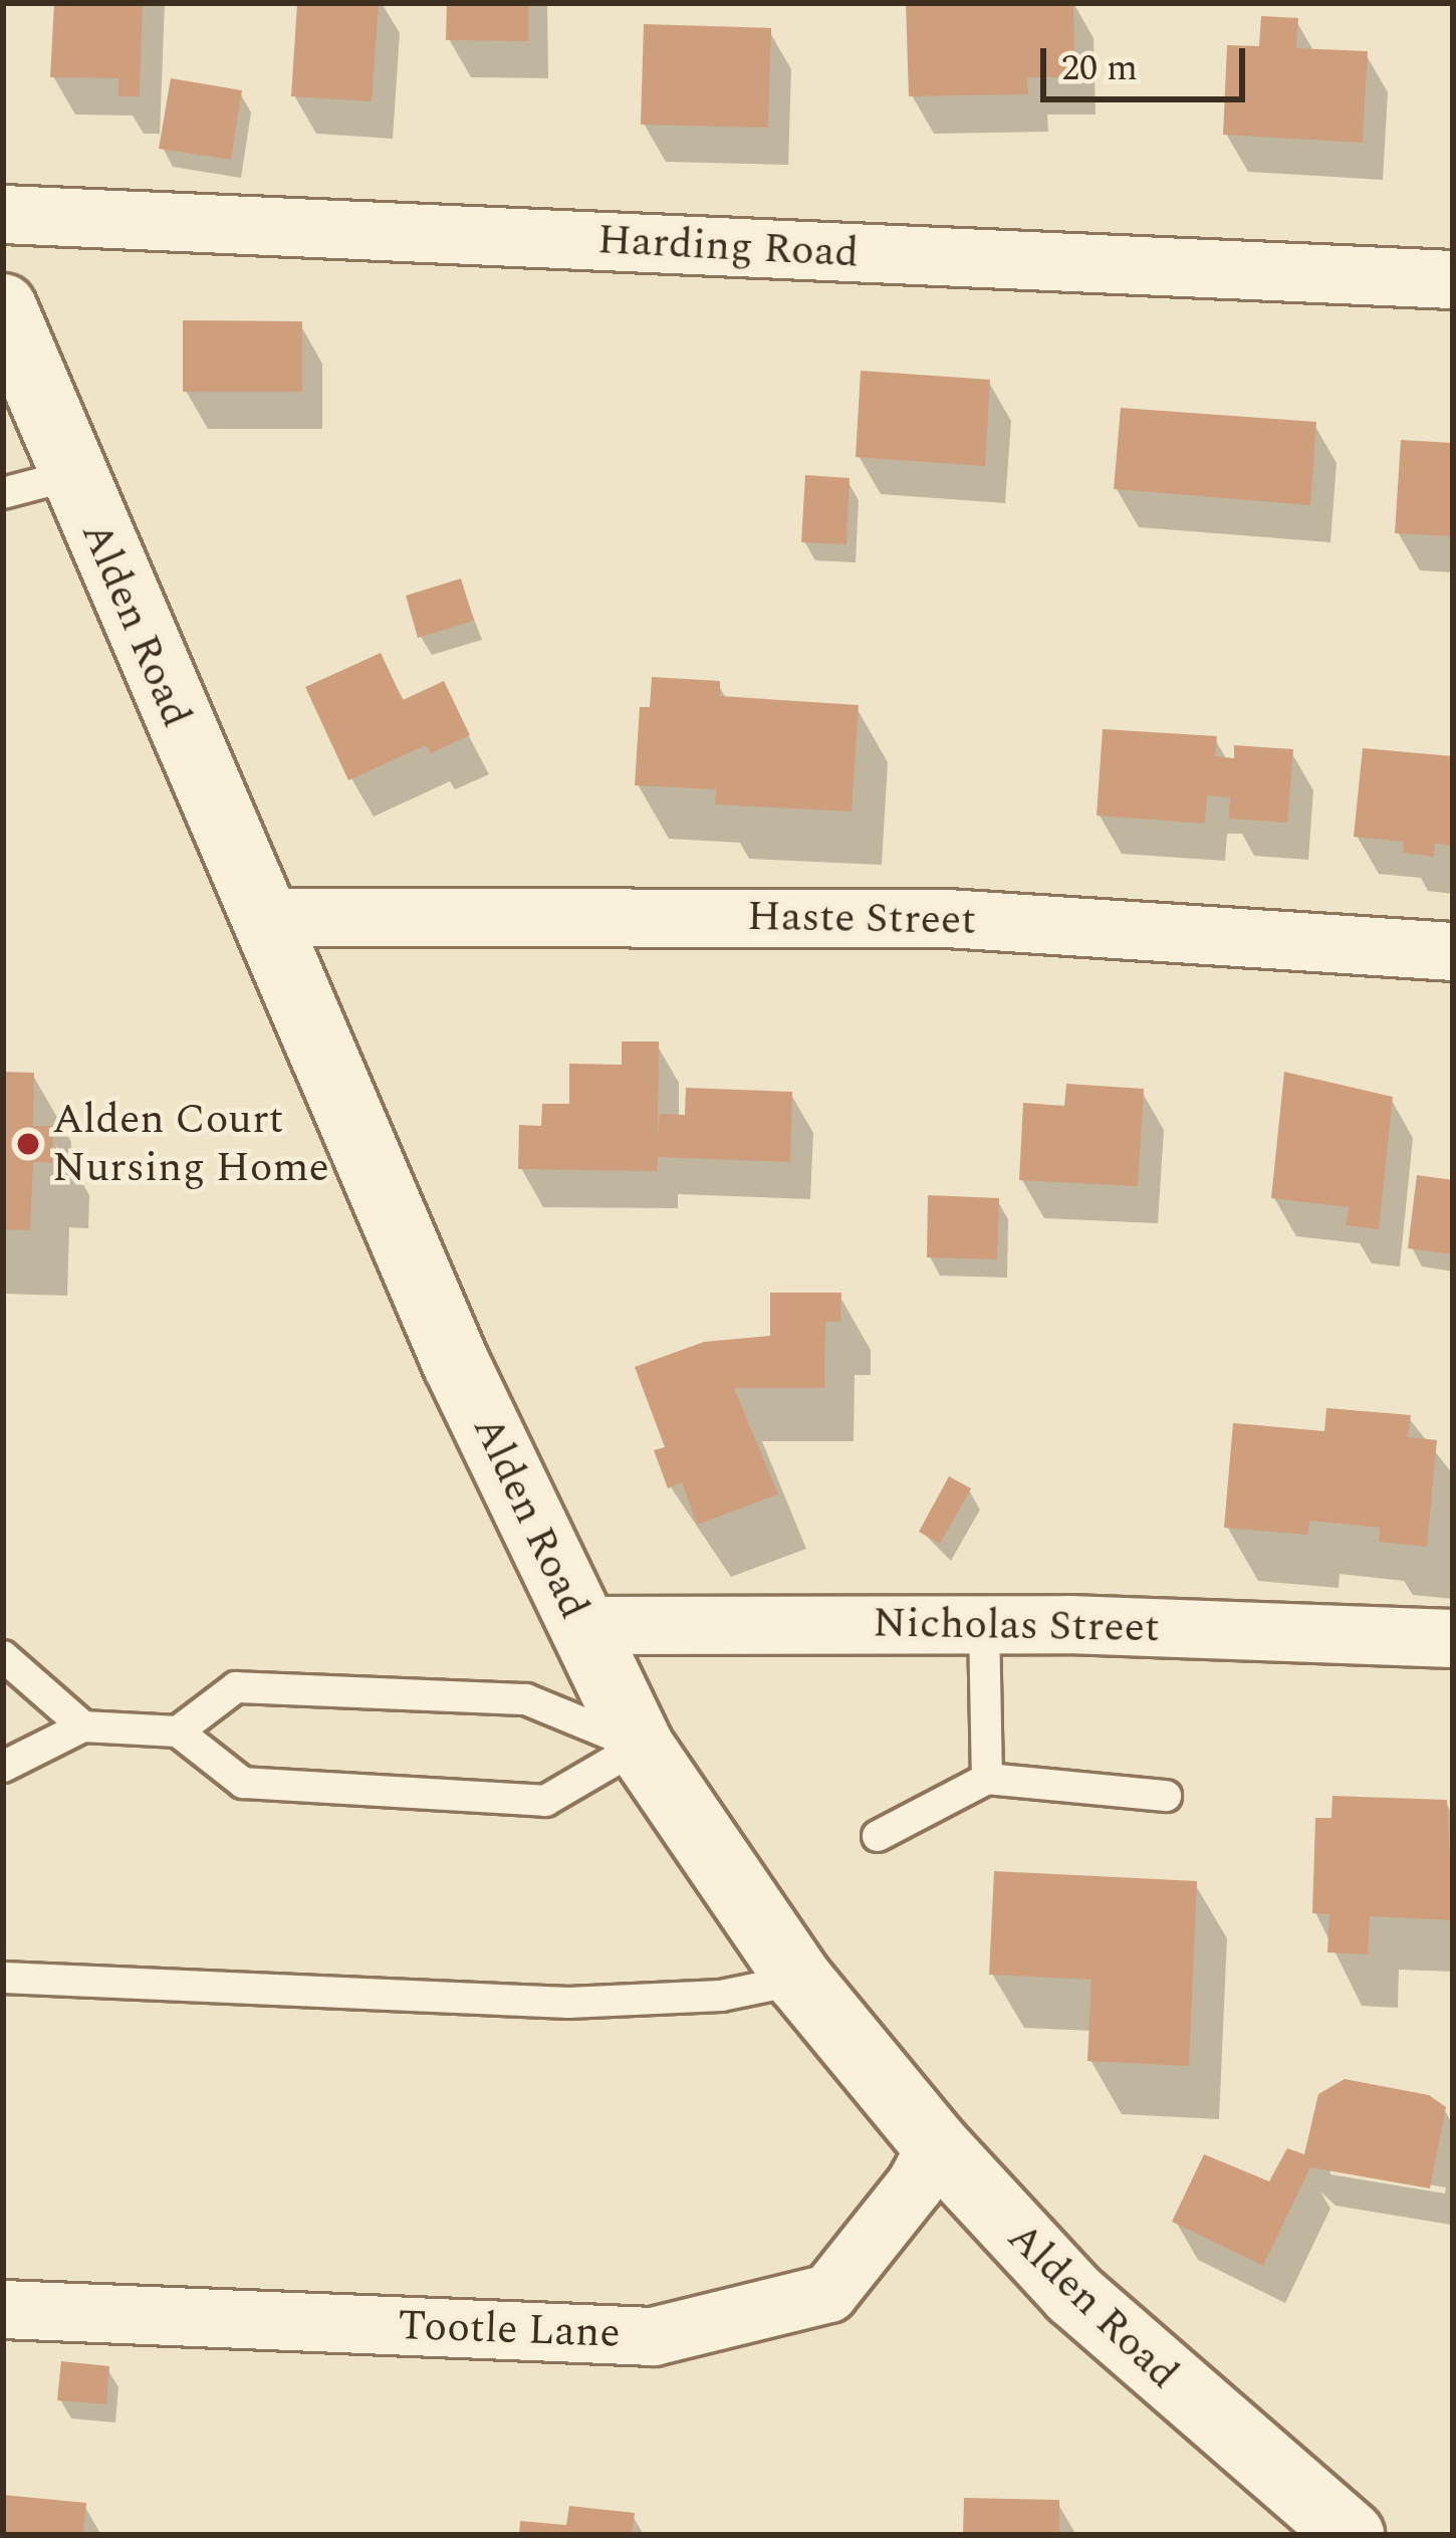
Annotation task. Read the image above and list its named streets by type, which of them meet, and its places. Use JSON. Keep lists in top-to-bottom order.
{
  "streets": {
    "main road": ["Alden Road"],
    "street": [
      "Harding Road",
      "Haste Street",
      "Nicholas Street",
      "Tootle Lane"
    ]
  },
  "crossings": [
    ["Alden Road", "Haste Street"],
    ["Alden Road", "Nicholas Street"],
    ["Alden Road", "Tootle Lane"]
  ],
  "places": ["Alden Court Nursing Home"],
  "scale_bar": "20 m"
}
